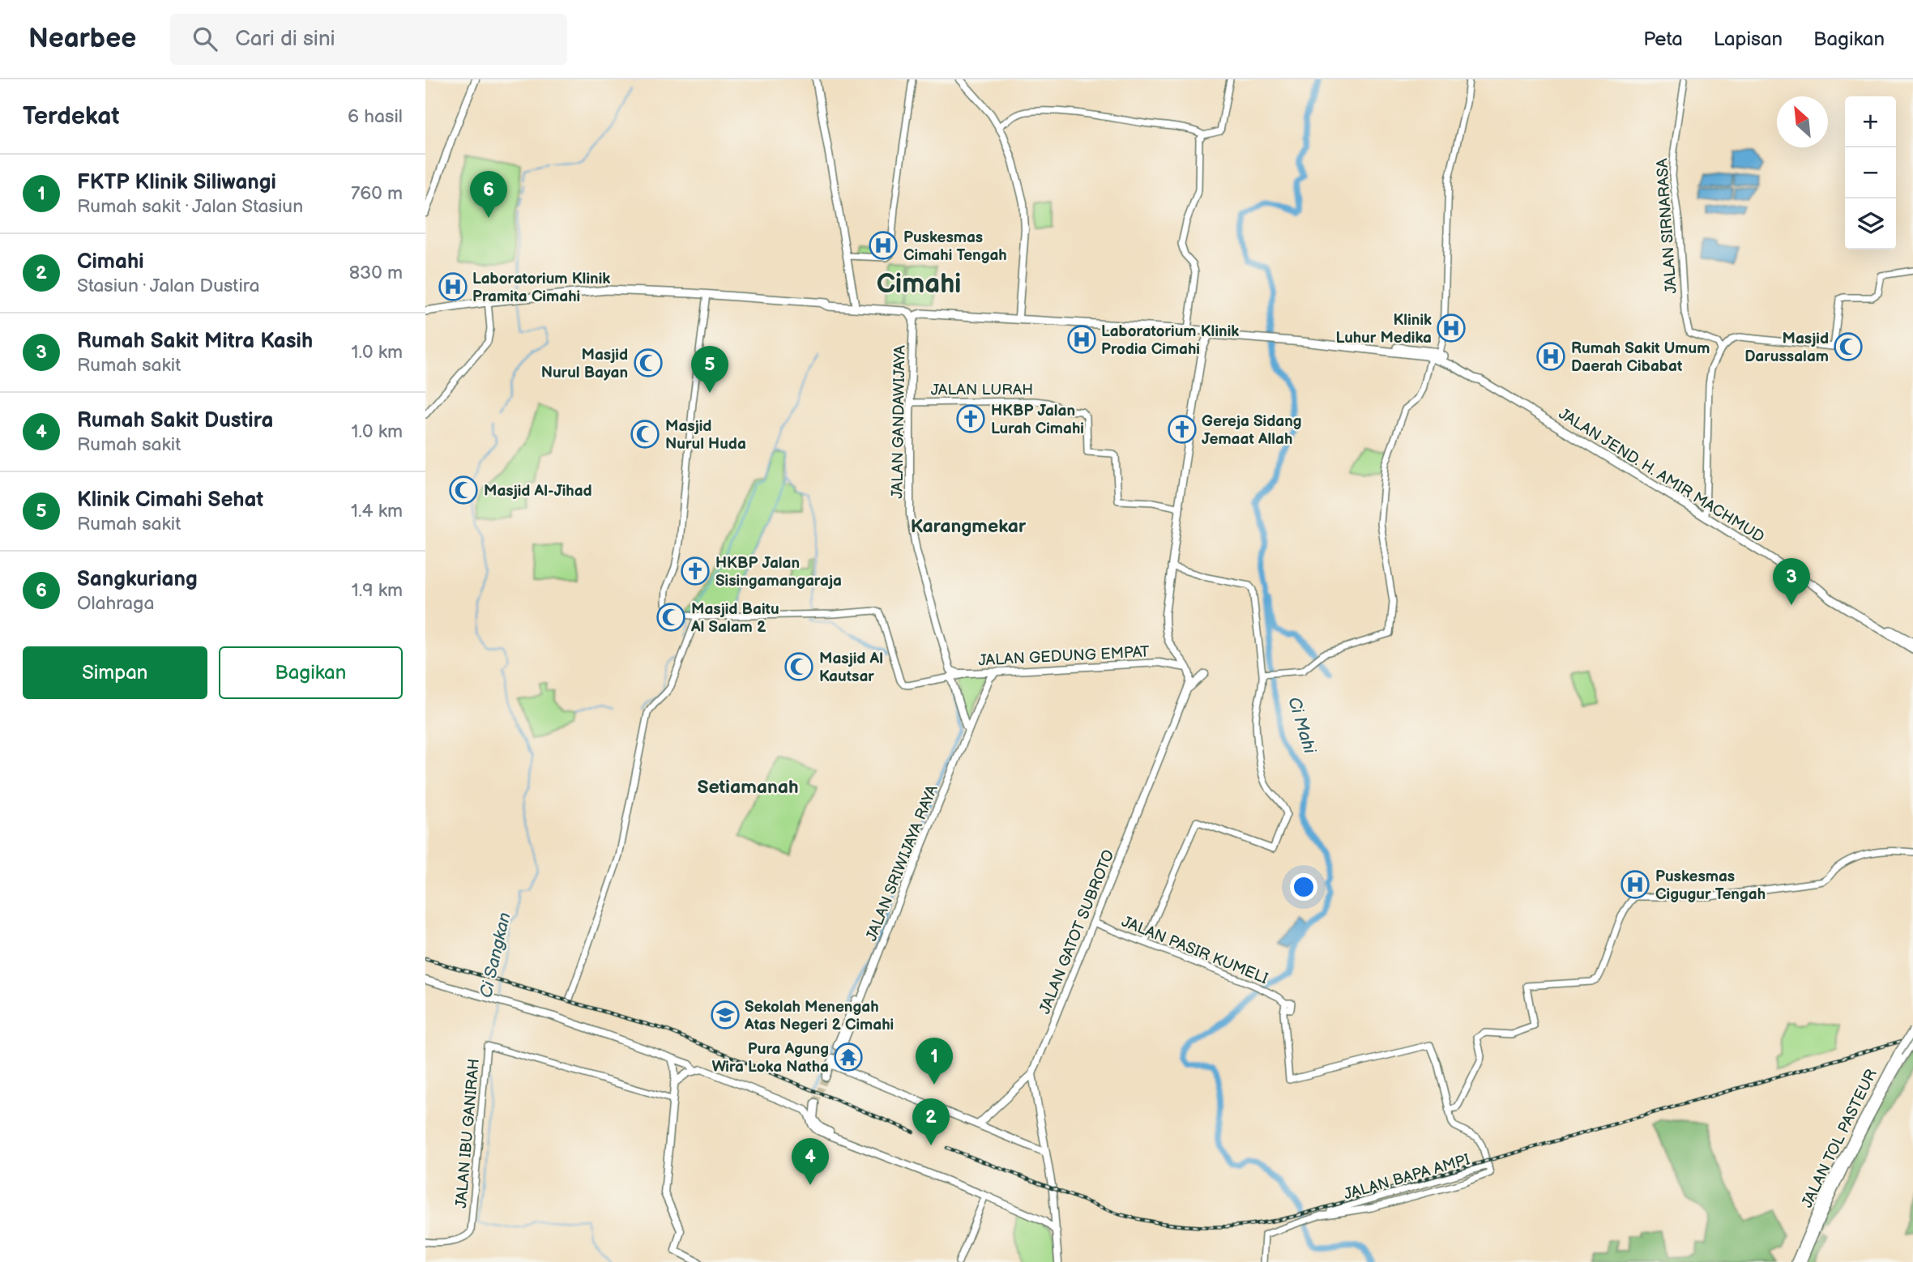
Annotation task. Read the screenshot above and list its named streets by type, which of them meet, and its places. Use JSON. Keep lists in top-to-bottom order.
{
  "streets": {
    "highway": ["JALAN JEND. H. AMIR MACHMUD", "JALAN TOL PASTEUR"],
    "main road": [
      "JALAN GANDAWIJAYA",
      "JALAN GEDUNG EMPAT",
      "JALAN SRIWIJAYA RAYA",
      "JALAN GATOT SUBROTO"
    ],
    "street": [
      "JALAN SIRNARASA",
      "JALAN LURAH",
      "JALAN PASIR KUMELI",
      "JALAN IBU GANIRAH",
      "JALAN BAPA AMPI"
    ]
  },
  "crossings": [
    ["JALAN LURAH", "JALAN GANDAWIJAYA"],
    ["JALAN GANDAWIJAYA", "JALAN JEND. H. AMIR MACHMUD"],
    ["JALAN GANDAWIJAYA", "JALAN GEDUNG EMPAT"],
    ["JALAN GEDUNG EMPAT", "JALAN SRIWIJAYA RAYA"],
    ["JALAN GEDUNG EMPAT", "JALAN GATOT SUBROTO"],
    ["JALAN GATOT SUBROTO", "JALAN PASIR KUMELI"],
    ["JALAN PASIR KUMELI", "JALAN BAPA AMPI"]
  ],
  "districts": ["Cimahi", "Karangmekar", "Setiamanah"],
  "water": ["Ci Mahi", "Ci Sangkan"],
  "places": {
    "hospital": [
      "Puskesmas Cimahi Tengah",
      "Laboratorium Klinik Pramita Cimahi",
      "Klinik Luhur Medika",
      "Laboratorium Klinik Prodia Cimahi",
      "Rumah Sakit Umum Daerah Cibabat",
      "Puskesmas Cigugur Tengah"
    ],
    "mosque": [
      "Masjid Darussalam",
      "Masjid Nurul Bayan",
      "Masjid Nurul Huda",
      "Masjid Al-Jihad",
      "Masjid Baitu Al Salam 2",
      "Masjid Al Kautsar"
    ],
    "church": ["HKBP Jalan Lurah Cimahi", "Gereja Sidang Jemaat Allah", "HKBP Jalan Sisingamangaraja"],
    "school or university": ["Sekolah Menengah Atas Negeri 2 Cimahi"],
    "temple": ["Pura Agung Wira Loka Natha"]
  },
  "north": "top left",
  "page": {
    "header": "Nearbee",
    "search": "Cari di sini",
    "nav": ["Peta", "Lapisan", "Bagikan"],
    "heading": ["Terdekat", "6 hasil"],
    "map_buttons": ["+", "−"],
    "list": [
      {
        "mark": "1",
        "name": "FKTP Klinik Siliwangi",
        "note": "Rumah sakit · Jalan Stasiun",
        "value": "760 m"
      },
      {
        "mark": "2",
        "name": "Cimahi",
        "note": "Stasiun · Jalan Dustira",
        "value": "830 m"
      },
      {
        "mark": "3",
        "name": "Rumah Sakit Mitra Kasih",
        "note": "Rumah sakit",
        "value": "1.0 km"
      },
      {
        "mark": "4",
        "name": "Rumah Sakit Dustira",
        "note": "Rumah sakit",
        "value": "1.0 km"
      },
      {
        "mark": "5",
        "name": "Klinik Cimahi Sehat",
        "note": "Rumah sakit",
        "value": "1.4 km"
      },
      {
        "mark": "6",
        "name": "Sangkuriang",
        "note": "Olahraga",
        "value": "1.9 km"
      }
    ],
    "pins": [
      "6",
      "5",
      "3",
      "1",
      "2",
      "4"
    ],
    "buttons": ["Simpan", "Bagikan"]
  }
}
